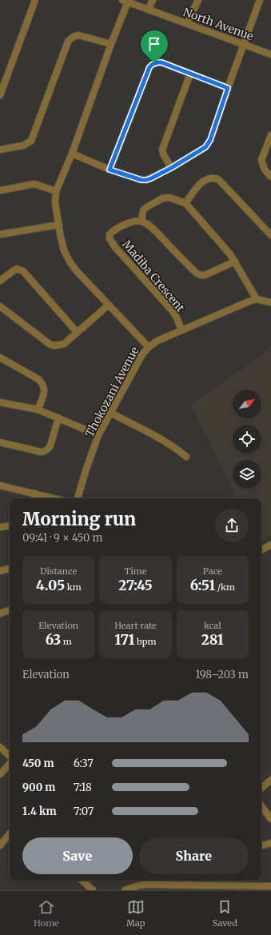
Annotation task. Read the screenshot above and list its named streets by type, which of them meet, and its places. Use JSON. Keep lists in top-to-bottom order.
{
  "streets": {
    "street": ["North Avenue", "Madiba Crescent", "Thokozani Avenue"]
  },
  "crossings": [
    ["Madiba Crescent", "Thokozani Avenue"]
  ],
  "north": "top right",
  "page": {
    "heading": ["Morning run", "09:41 · 9 × 450 m"],
    "stats": [
      ["Distance", "4.05 km"],
      ["Time", "27:45"],
      ["Pace", "6:51 /km"],
      ["Elevation", "63 m"],
      ["Heart rate", "171 bpm"],
      ["kcal", "281"]
    ],
    "chart": ["Elevation", "198–203 m"],
    "list": [
      {
        "name": "450 m",
        "note": "6:37"
      },
      {
        "name": "900 m",
        "note": "7:18"
      },
      {
        "name": "1.4 km",
        "note": "7:07"
      }
    ],
    "buttons": ["Save", "Share"],
    "tabs": ["Home", "Map", "Saved"]
  }
}
